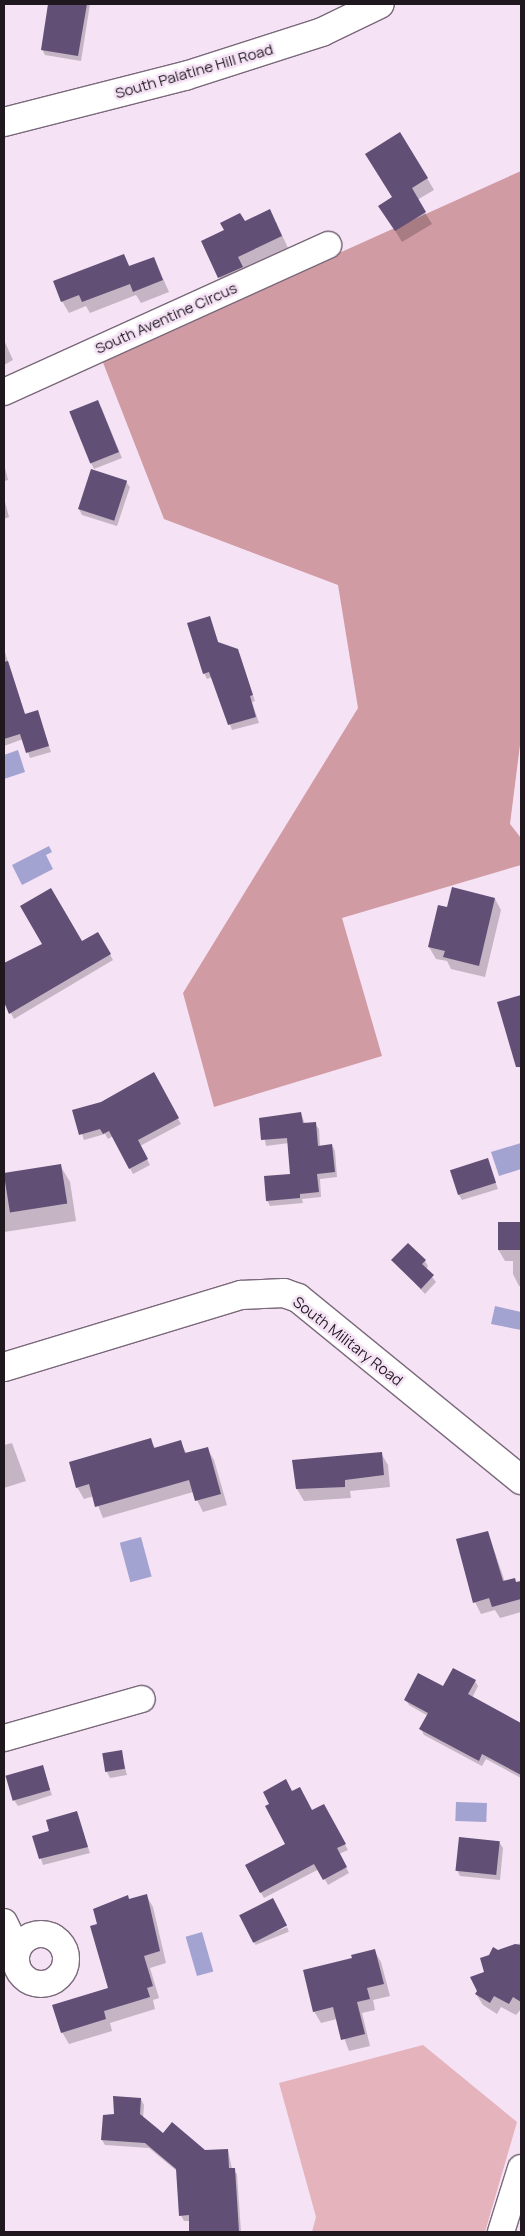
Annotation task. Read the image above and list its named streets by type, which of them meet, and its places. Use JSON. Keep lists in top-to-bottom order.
{
  "streets": {
    "street": ["South Palatine Hill Road", "South Aventine Circus", "South Military Road"]
  }
}
